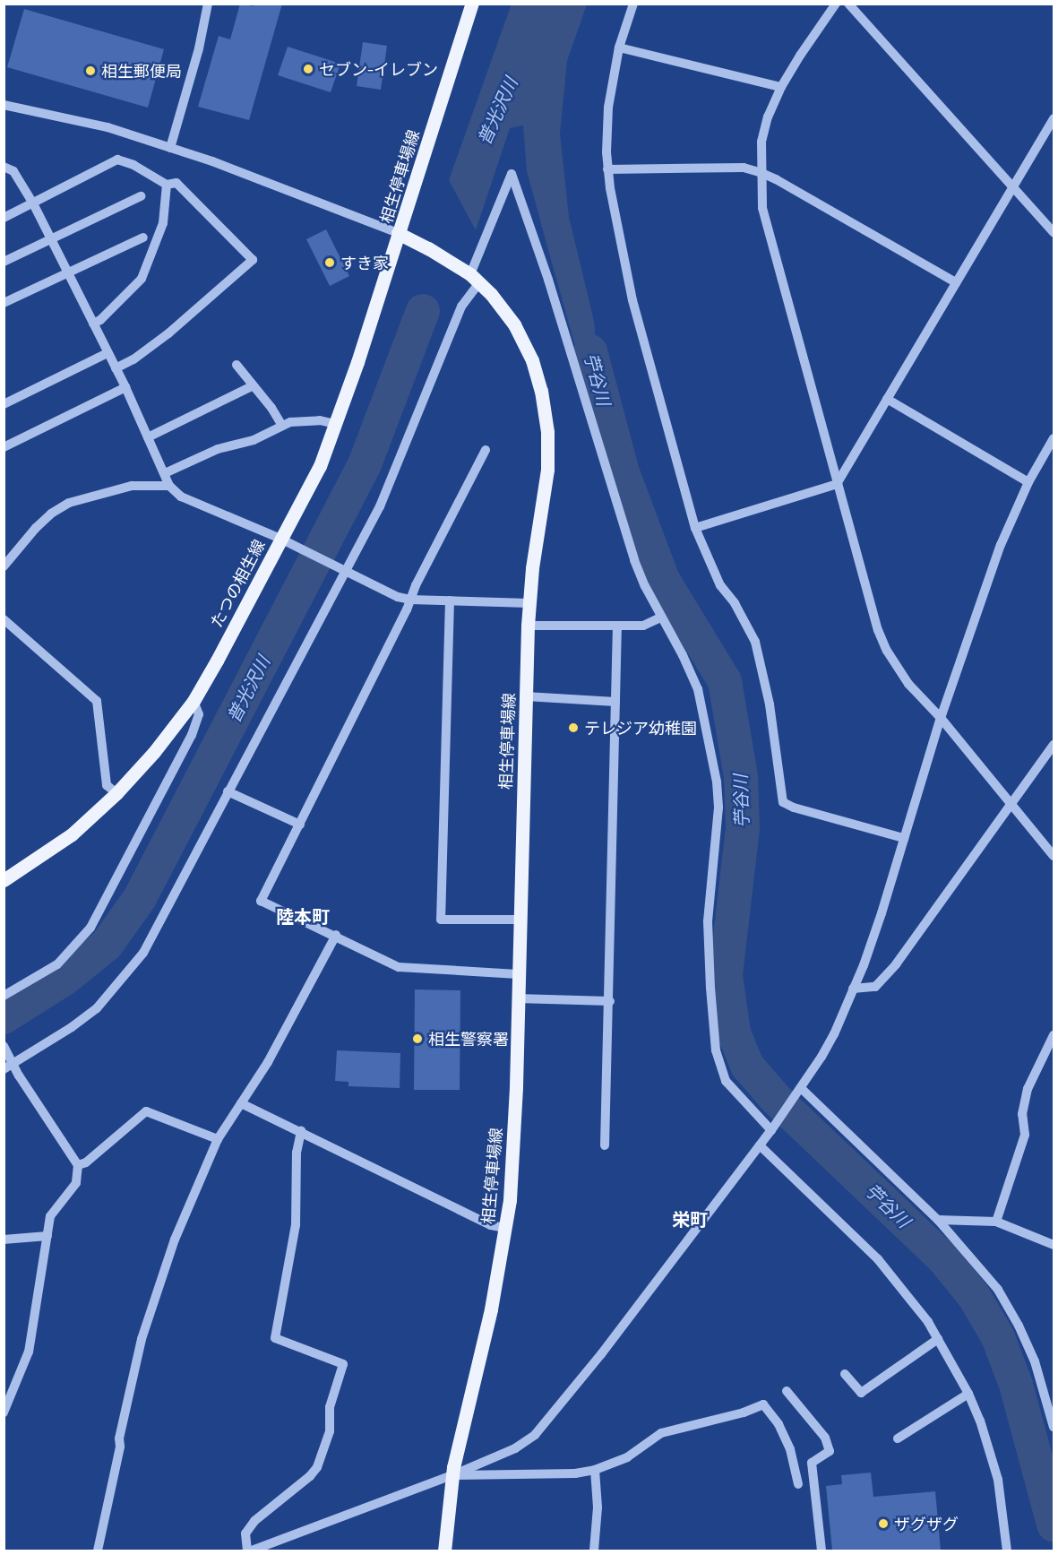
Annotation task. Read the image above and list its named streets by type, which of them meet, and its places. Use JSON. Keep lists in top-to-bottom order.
{
  "streets": {
    "main road": ["相生停車場線", "たつの相生線"]
  },
  "crossings": [
    ["相生停車場線", "たつの相生線"]
  ],
  "districts": ["陸本町", "栄町"],
  "water": ["普光沢川", "苧谷川"],
  "places": [
    "セブン-イレブン",
    "相生郵便局",
    "すき家",
    "テレジア幼稚園",
    "相生警察署",
    "ザグザグ"
  ]
}
